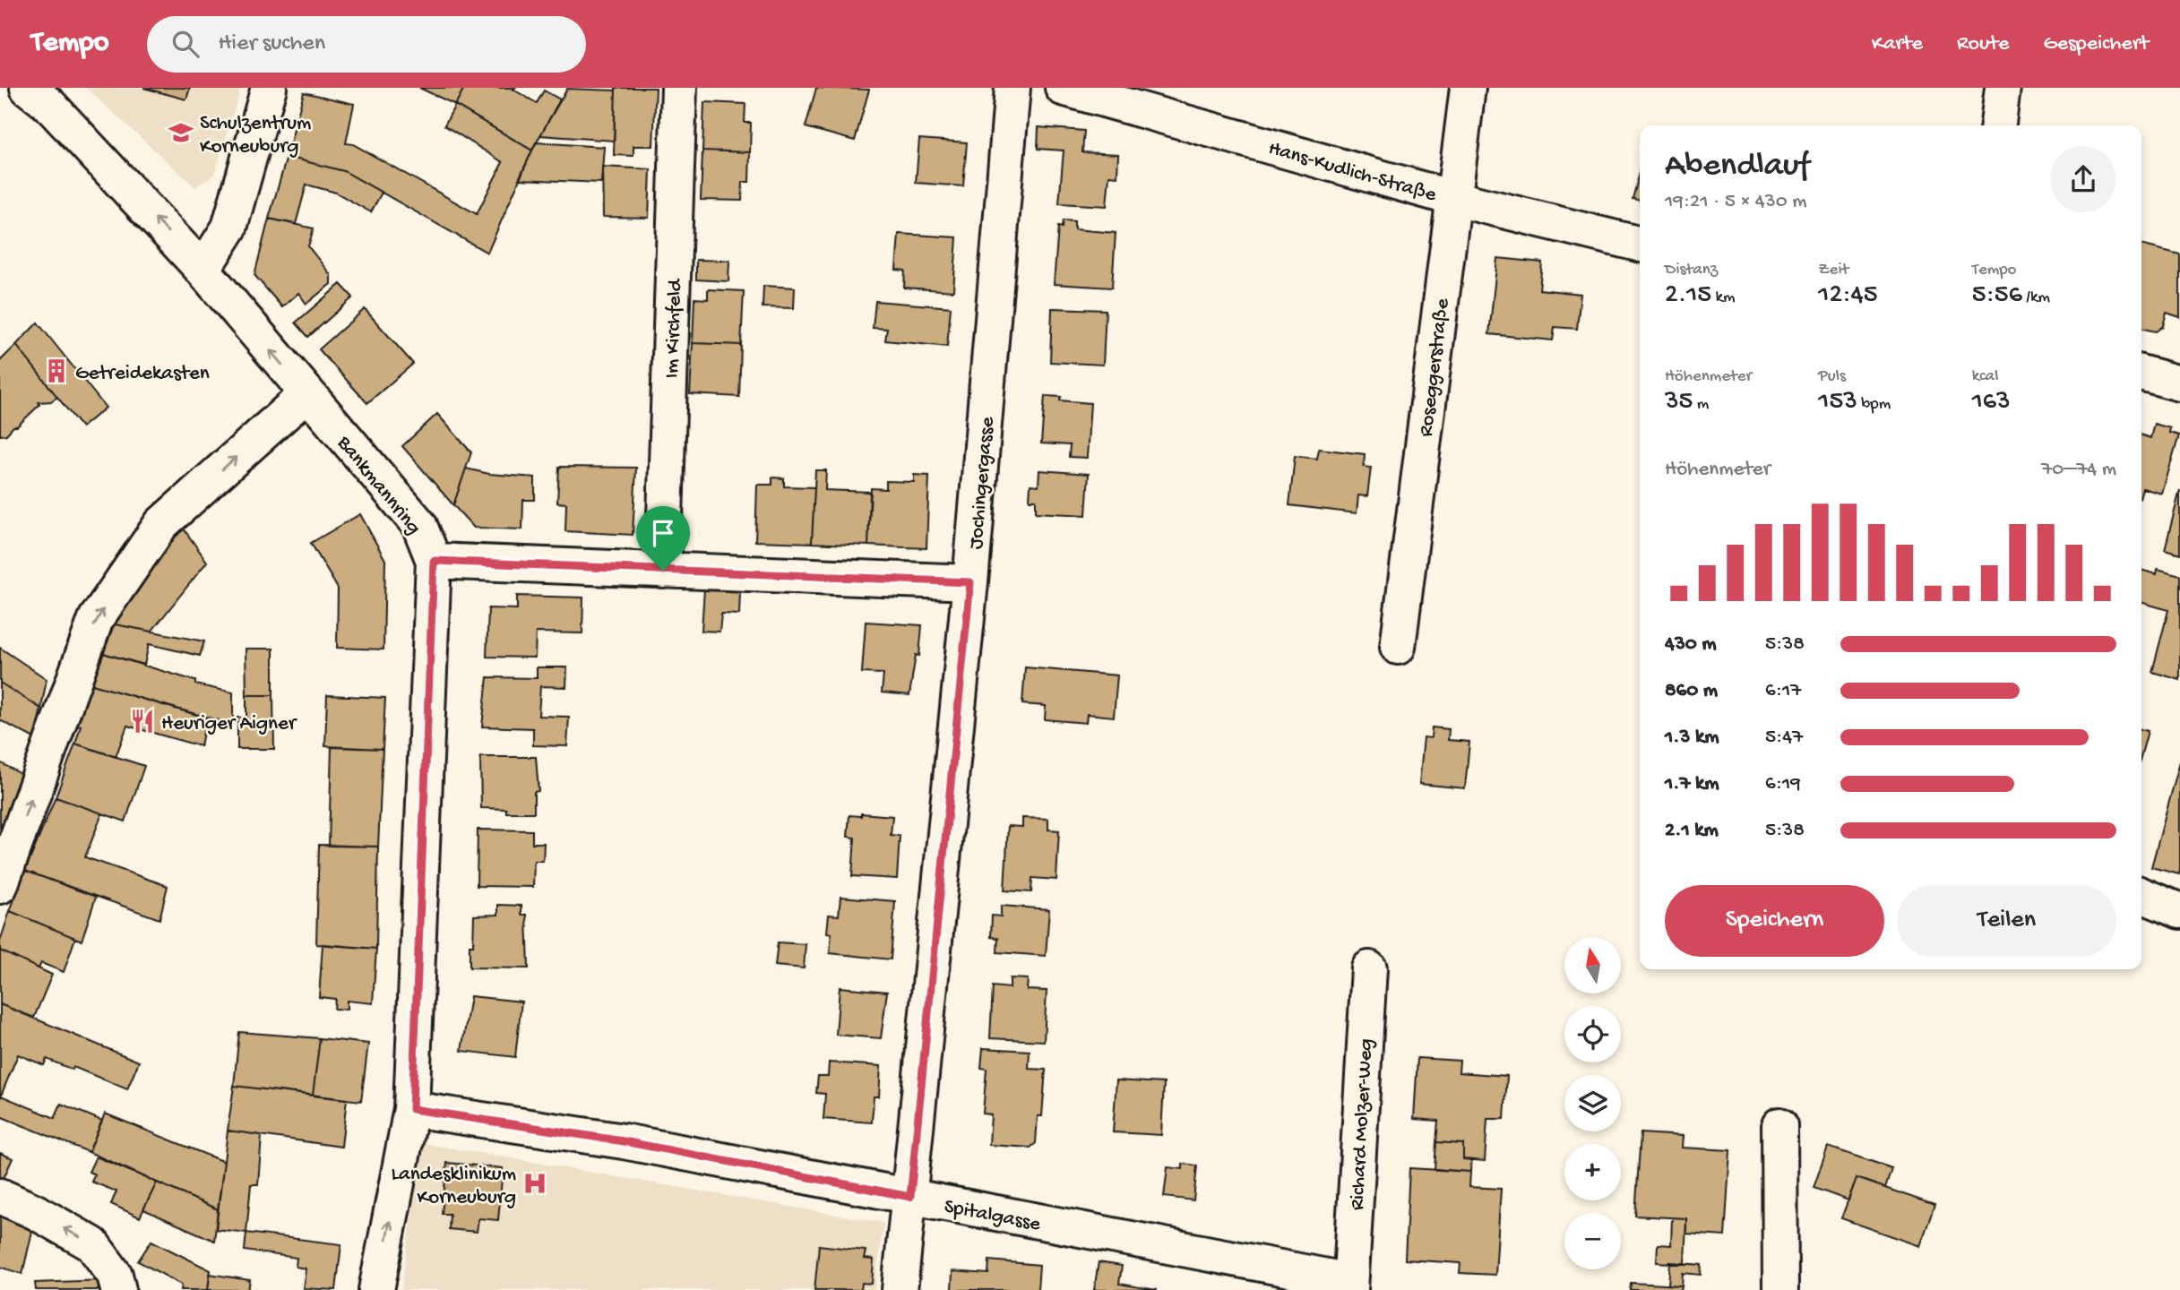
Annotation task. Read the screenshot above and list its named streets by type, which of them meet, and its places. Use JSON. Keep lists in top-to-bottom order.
{
  "streets": {
    "street": [
      "Hans-Kudlich-Straße",
      "Im Kirchfeld",
      "Roseggerstraße",
      "Jochingergasse",
      "Bankmannring",
      "Richard Molzer-Weg",
      "Spitalgasse"
    ]
  },
  "crossings": [
    ["Hans-Kudlich-Straße", "Roseggerstraße"],
    ["Jochingergasse", "Spitalgasse"],
    ["Bankmannring", "Spitalgasse"],
    ["Richard Molzer-Weg", "Spitalgasse"]
  ],
  "one_way": ["Bankmannring"],
  "places": {
    "school or university": ["Schulzentrum Korneuburg"],
    "building": ["Getreidekasten"],
    "restaurant": ["Heuriger Aigner"],
    "hospital": ["Landesklinikum Korneuburg"]
  },
  "north": "top",
  "page": {
    "header": "Tempo",
    "search": "Hier suchen",
    "nav": ["Karte", "Route", "Gespeichert"],
    "heading": ["Abendlauf", "19:21 · 5 × 430 m"],
    "stats": [
      ["Distanz", "2.15 km"],
      ["Zeit", "12:45"],
      ["Tempo", "5:56 /km"],
      ["Höhenmeter", "35 m"],
      ["Puls", "153 bpm"],
      ["kcal", "163"]
    ],
    "chart": ["Höhenmeter", "70–74 m"],
    "list": [
      {
        "name": "430 m",
        "note": "5:38"
      },
      {
        "name": "860 m",
        "note": "6:17"
      },
      {
        "name": "1.3 km",
        "note": "5:47"
      },
      {
        "name": "1.7 km",
        "note": "6:19"
      },
      {
        "name": "2.1 km",
        "note": "5:38"
      }
    ],
    "buttons": ["Speichern", "Teilen"],
    "map_buttons": ["+", "−"]
  }
}
